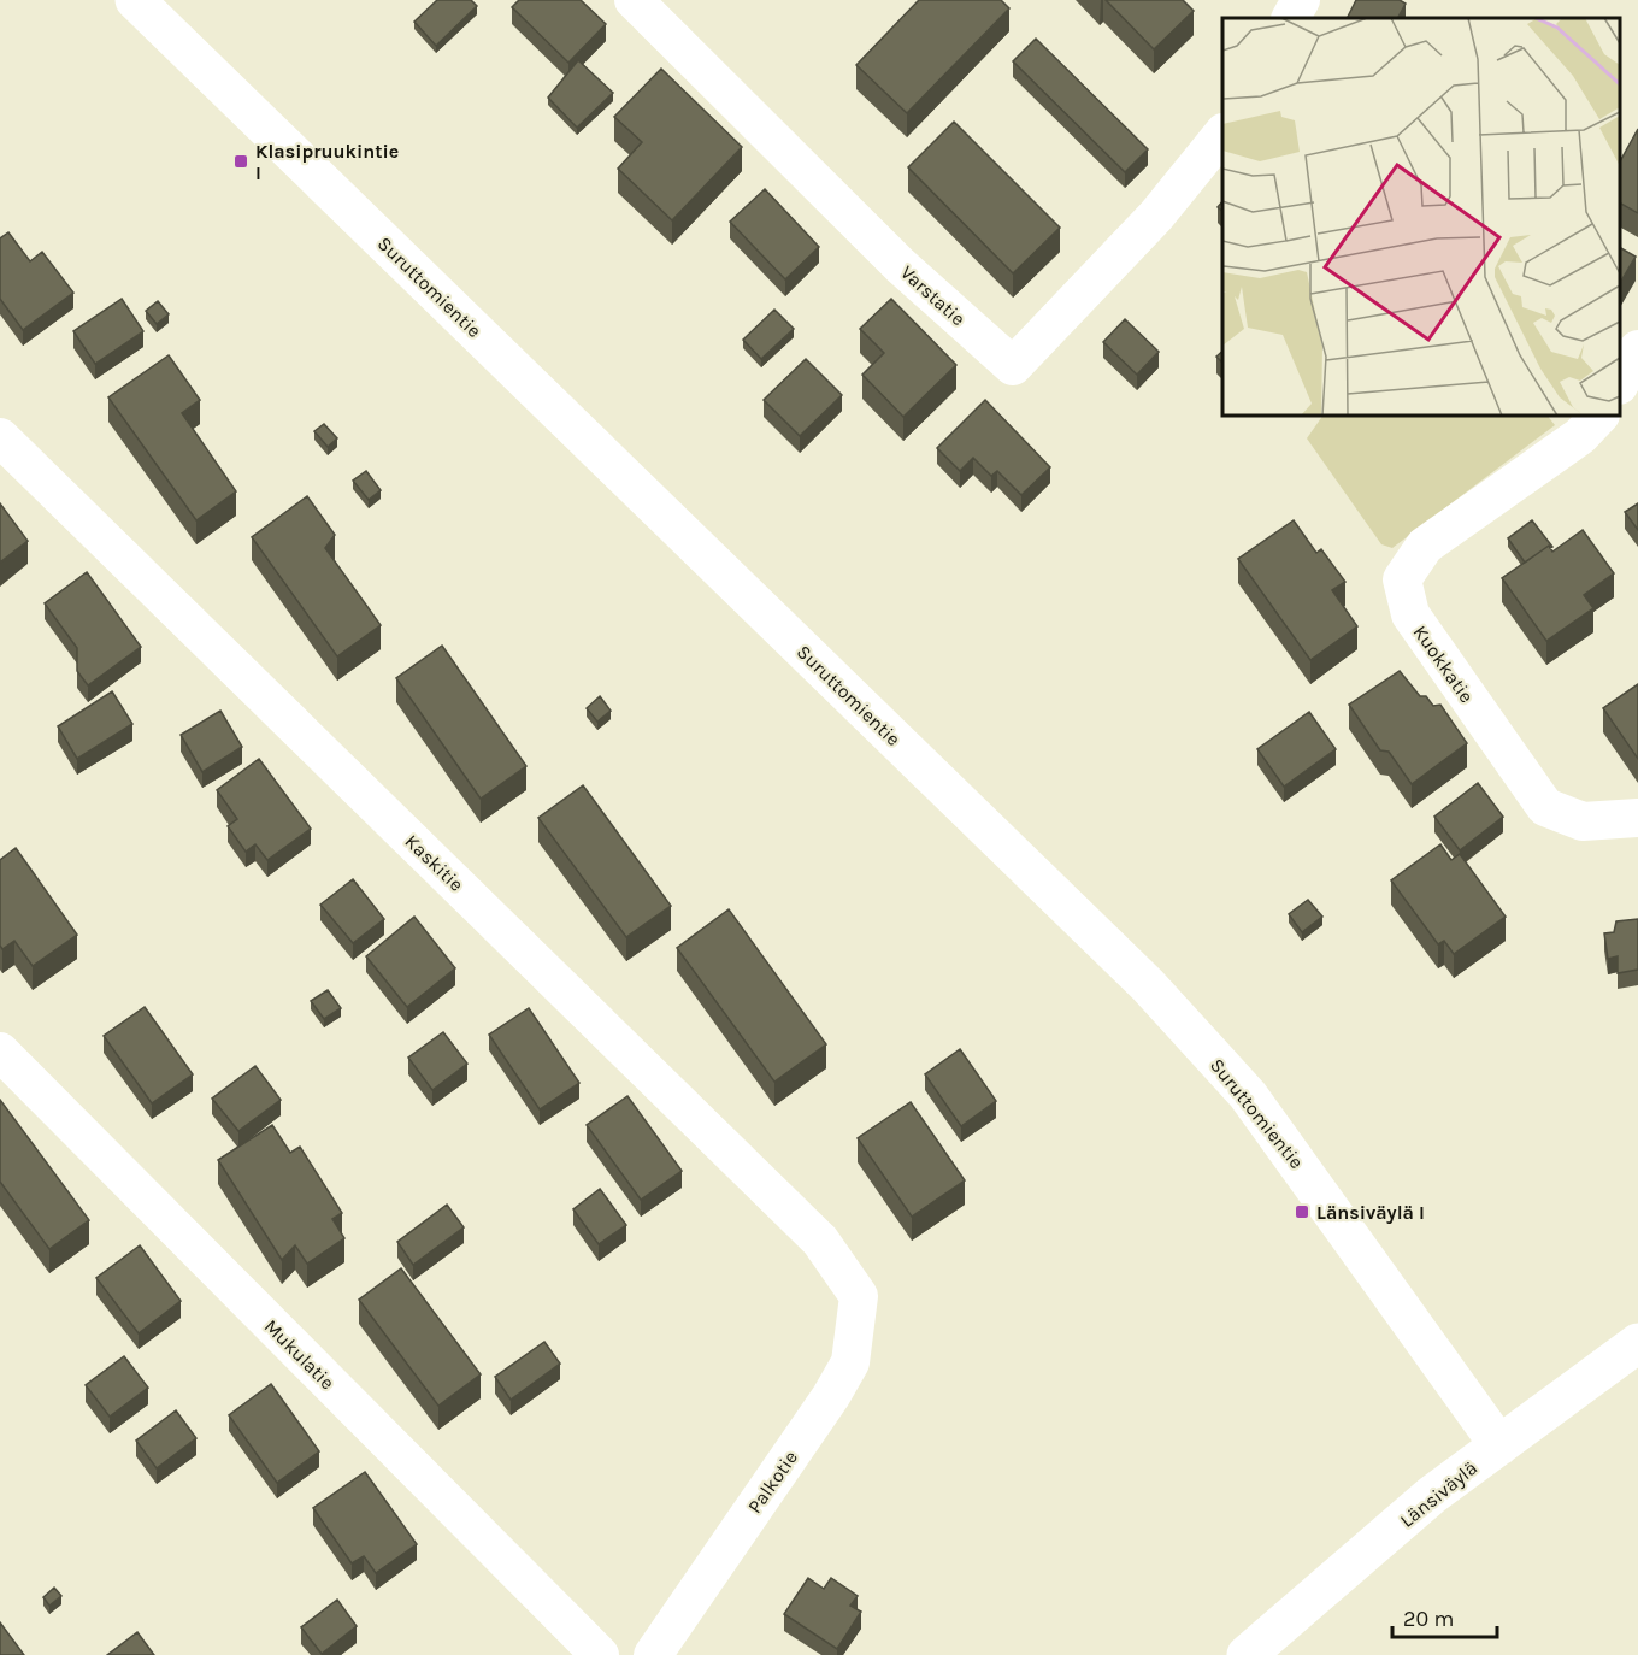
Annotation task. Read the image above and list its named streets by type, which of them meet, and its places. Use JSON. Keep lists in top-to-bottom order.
{
  "streets": {
    "street": [
      "Suruttomientie",
      "Varstatie",
      "Kuokkatie",
      "Kaskitie",
      "Mukulatie",
      "Palkotie",
      "Länsiväylä"
    ]
  },
  "crossings": [
    ["Suruttomientie", "Länsiväylä"],
    ["Kaskitie", "Palkotie"]
  ],
  "places": {
    "transit": ["Klasipruukintie I", "Länsiväylä I"]
  },
  "scale_bar": "20 m"
}
